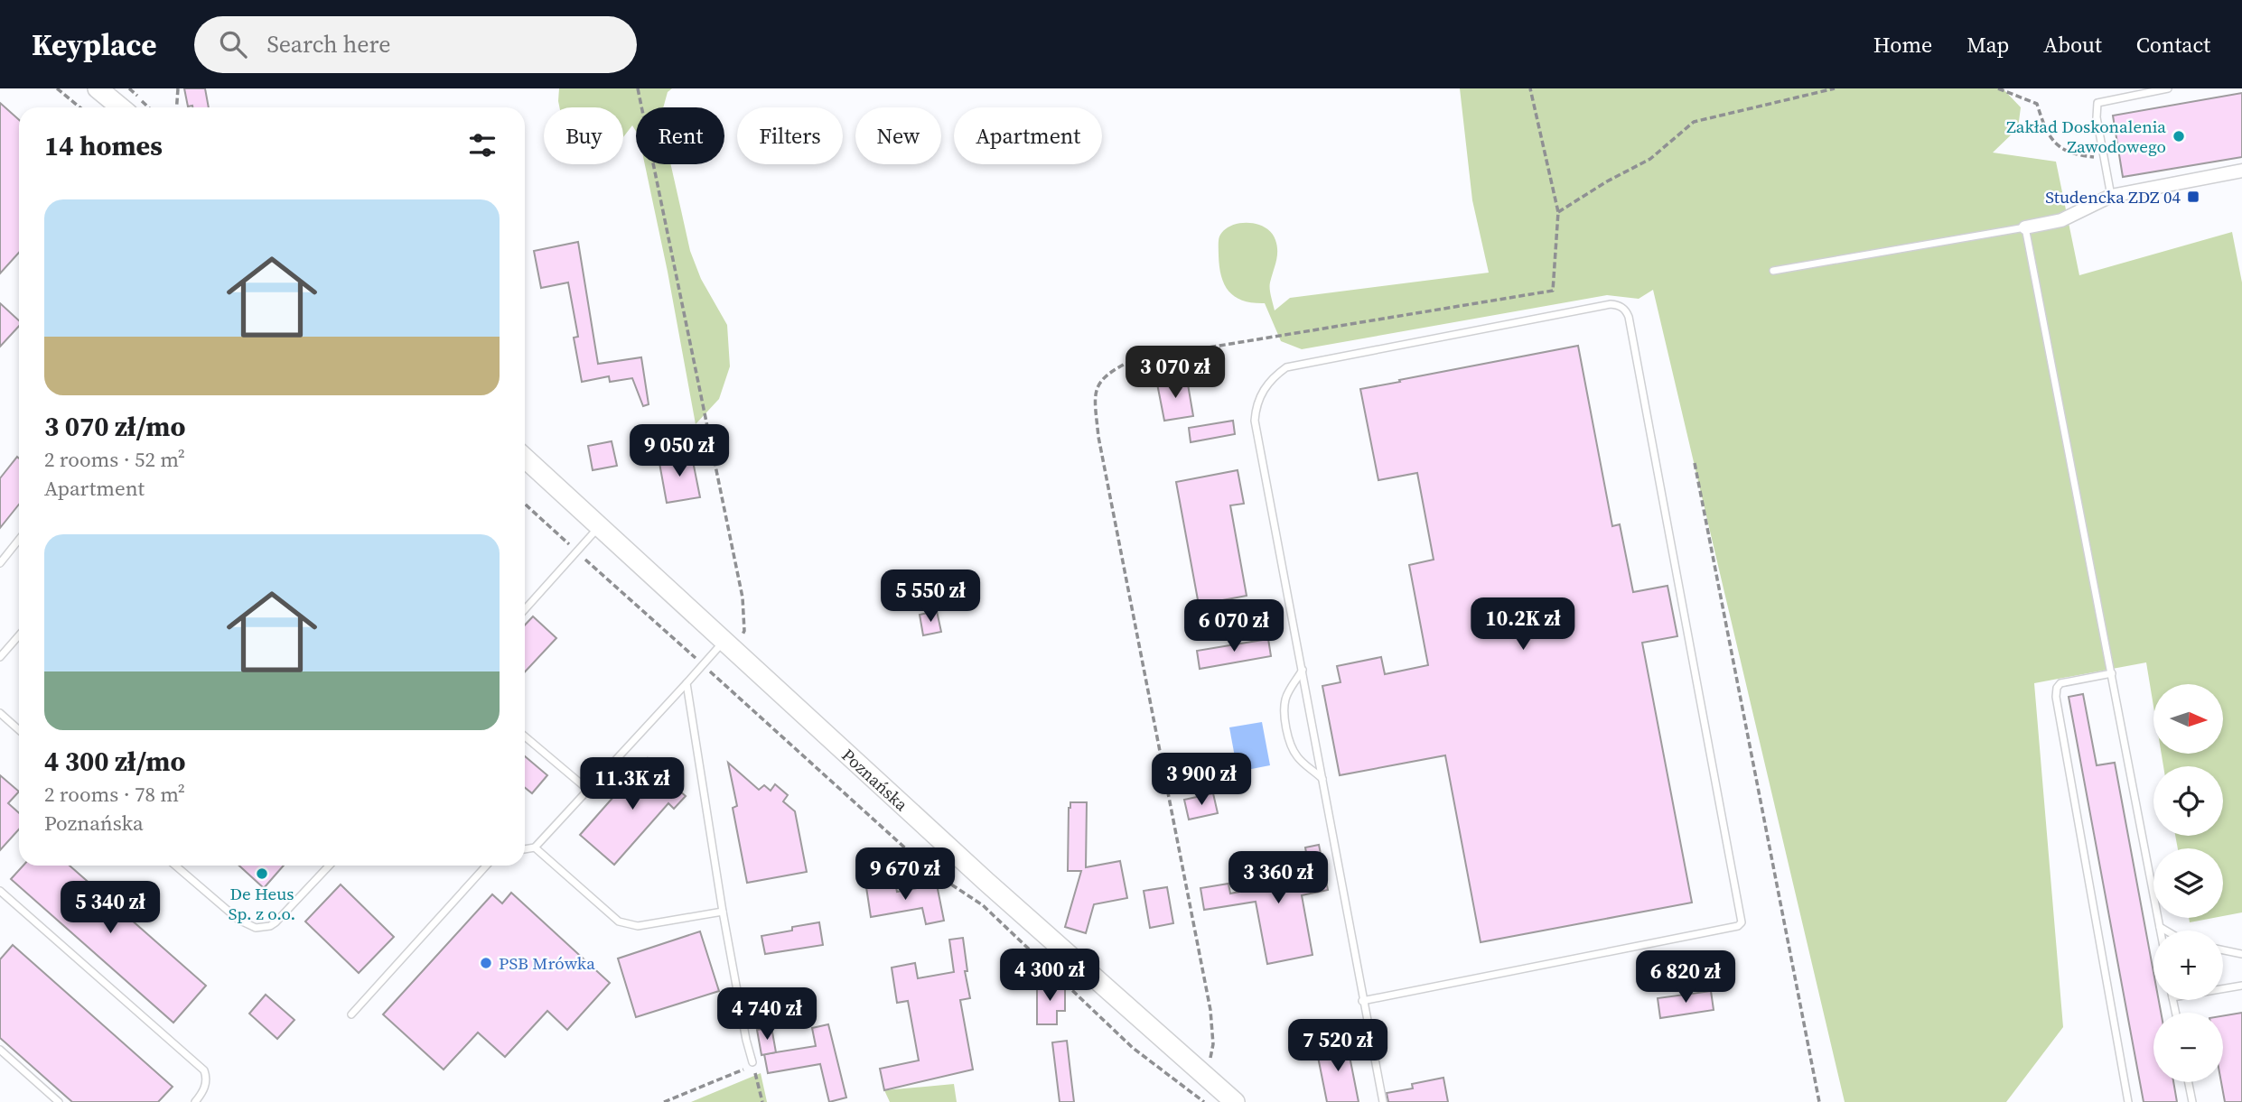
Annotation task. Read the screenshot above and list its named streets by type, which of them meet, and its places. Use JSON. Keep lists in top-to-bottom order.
{
  "streets": {
    "street": ["Poznańska"]
  },
  "places": {
    "other": ["Zakład Doskonalenia Zawodowego", "De Heus Sp. z o.o.", "PSB Mrówka"],
    "transit": ["Studencka ZDZ 04"]
  },
  "north": "right",
  "page": {
    "header": "Keyplace",
    "search": "Search here",
    "nav": [
      "Home",
      "Map",
      "About",
      "Contact"
    ],
    "chip": [
      "Buy",
      "Rent",
      "Filters",
      "New",
      "Apartment"
    ],
    "heading": "14 homes",
    "list": [
      {
        "name": "3 070 zł/mo",
        "note": "2 rooms · 52 m² · Apartment"
      },
      {
        "name": "4 300 zł/mo",
        "note": "2 rooms · 78 m² · Poznańska"
      }
    ],
    "price": [
      "3 070 zł",
      "9 050 zł",
      "5 550 zł",
      "10.2K zł",
      "6 070 zł",
      "3 900 zł",
      "11.3K zł",
      "9 670 zł",
      "3 360 zł",
      "5 340 zł",
      "4 300 zł",
      "6 820 zł",
      "4 740 zł",
      "7 520 zł"
    ],
    "map_buttons": ["+", "−"]
  }
}
